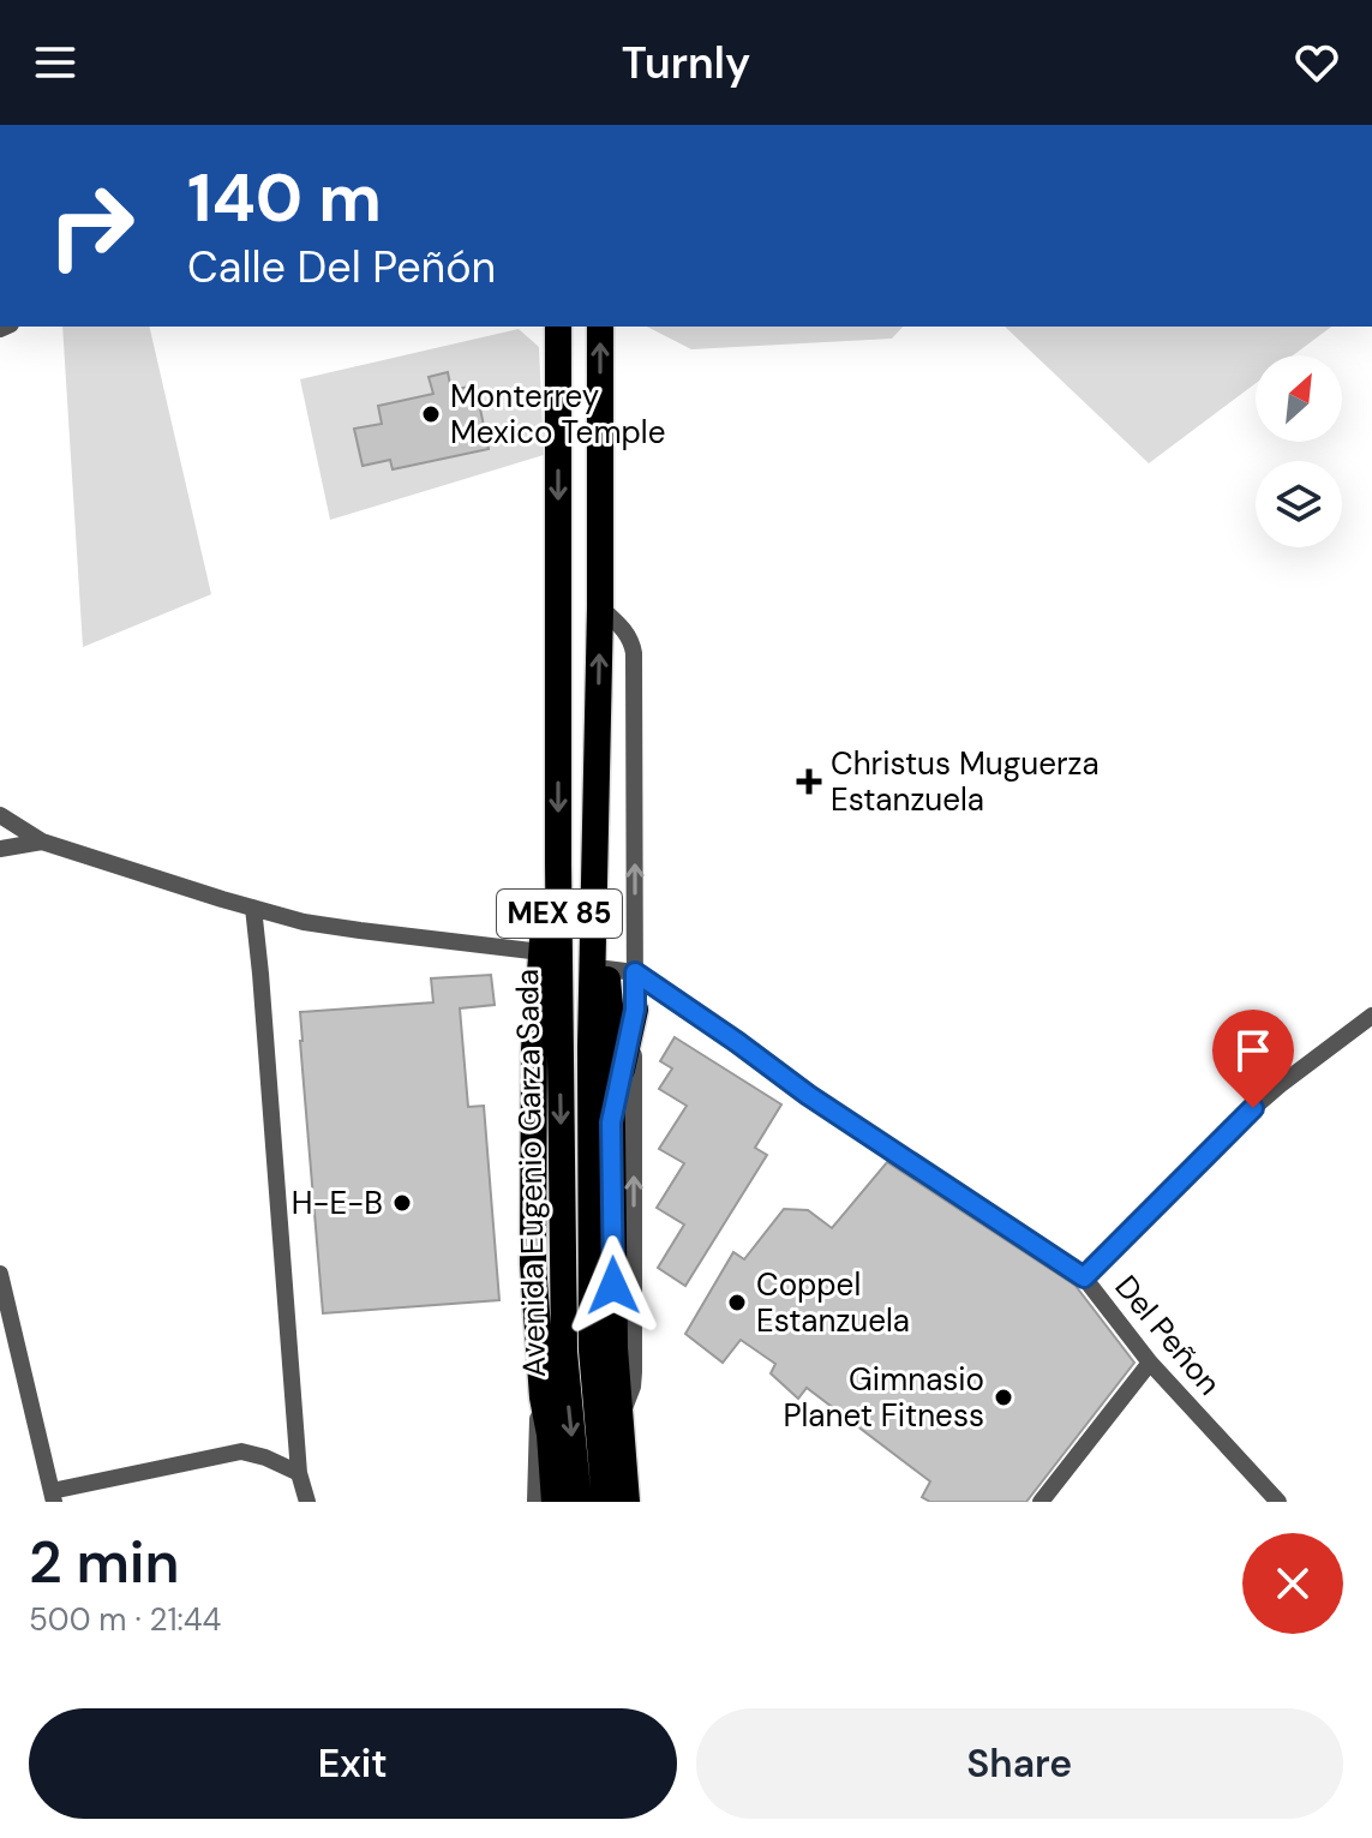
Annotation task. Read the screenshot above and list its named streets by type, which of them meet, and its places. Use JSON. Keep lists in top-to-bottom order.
{
  "streets": {
    "highway": ["MEX 85", "Avenida Eugenio Garza Sada"],
    "street": ["Del Peñon"]
  },
  "places": {
    "other": [
      "Monterrey Mexico Temple",
      "H-E-B",
      "Coppel Estanzuela",
      "Gimnasio Planet Fitness"
    ],
    "health": ["Christus Muguerza Estanzuela"]
  },
  "north": "top right",
  "page": {
    "header": "Turnly",
    "turn": ["140 m", "Calle Del Peñón"],
    "heading": ["2 min", "500 m · 21:44"],
    "buttons": ["Exit", "Share"]
  }
}
